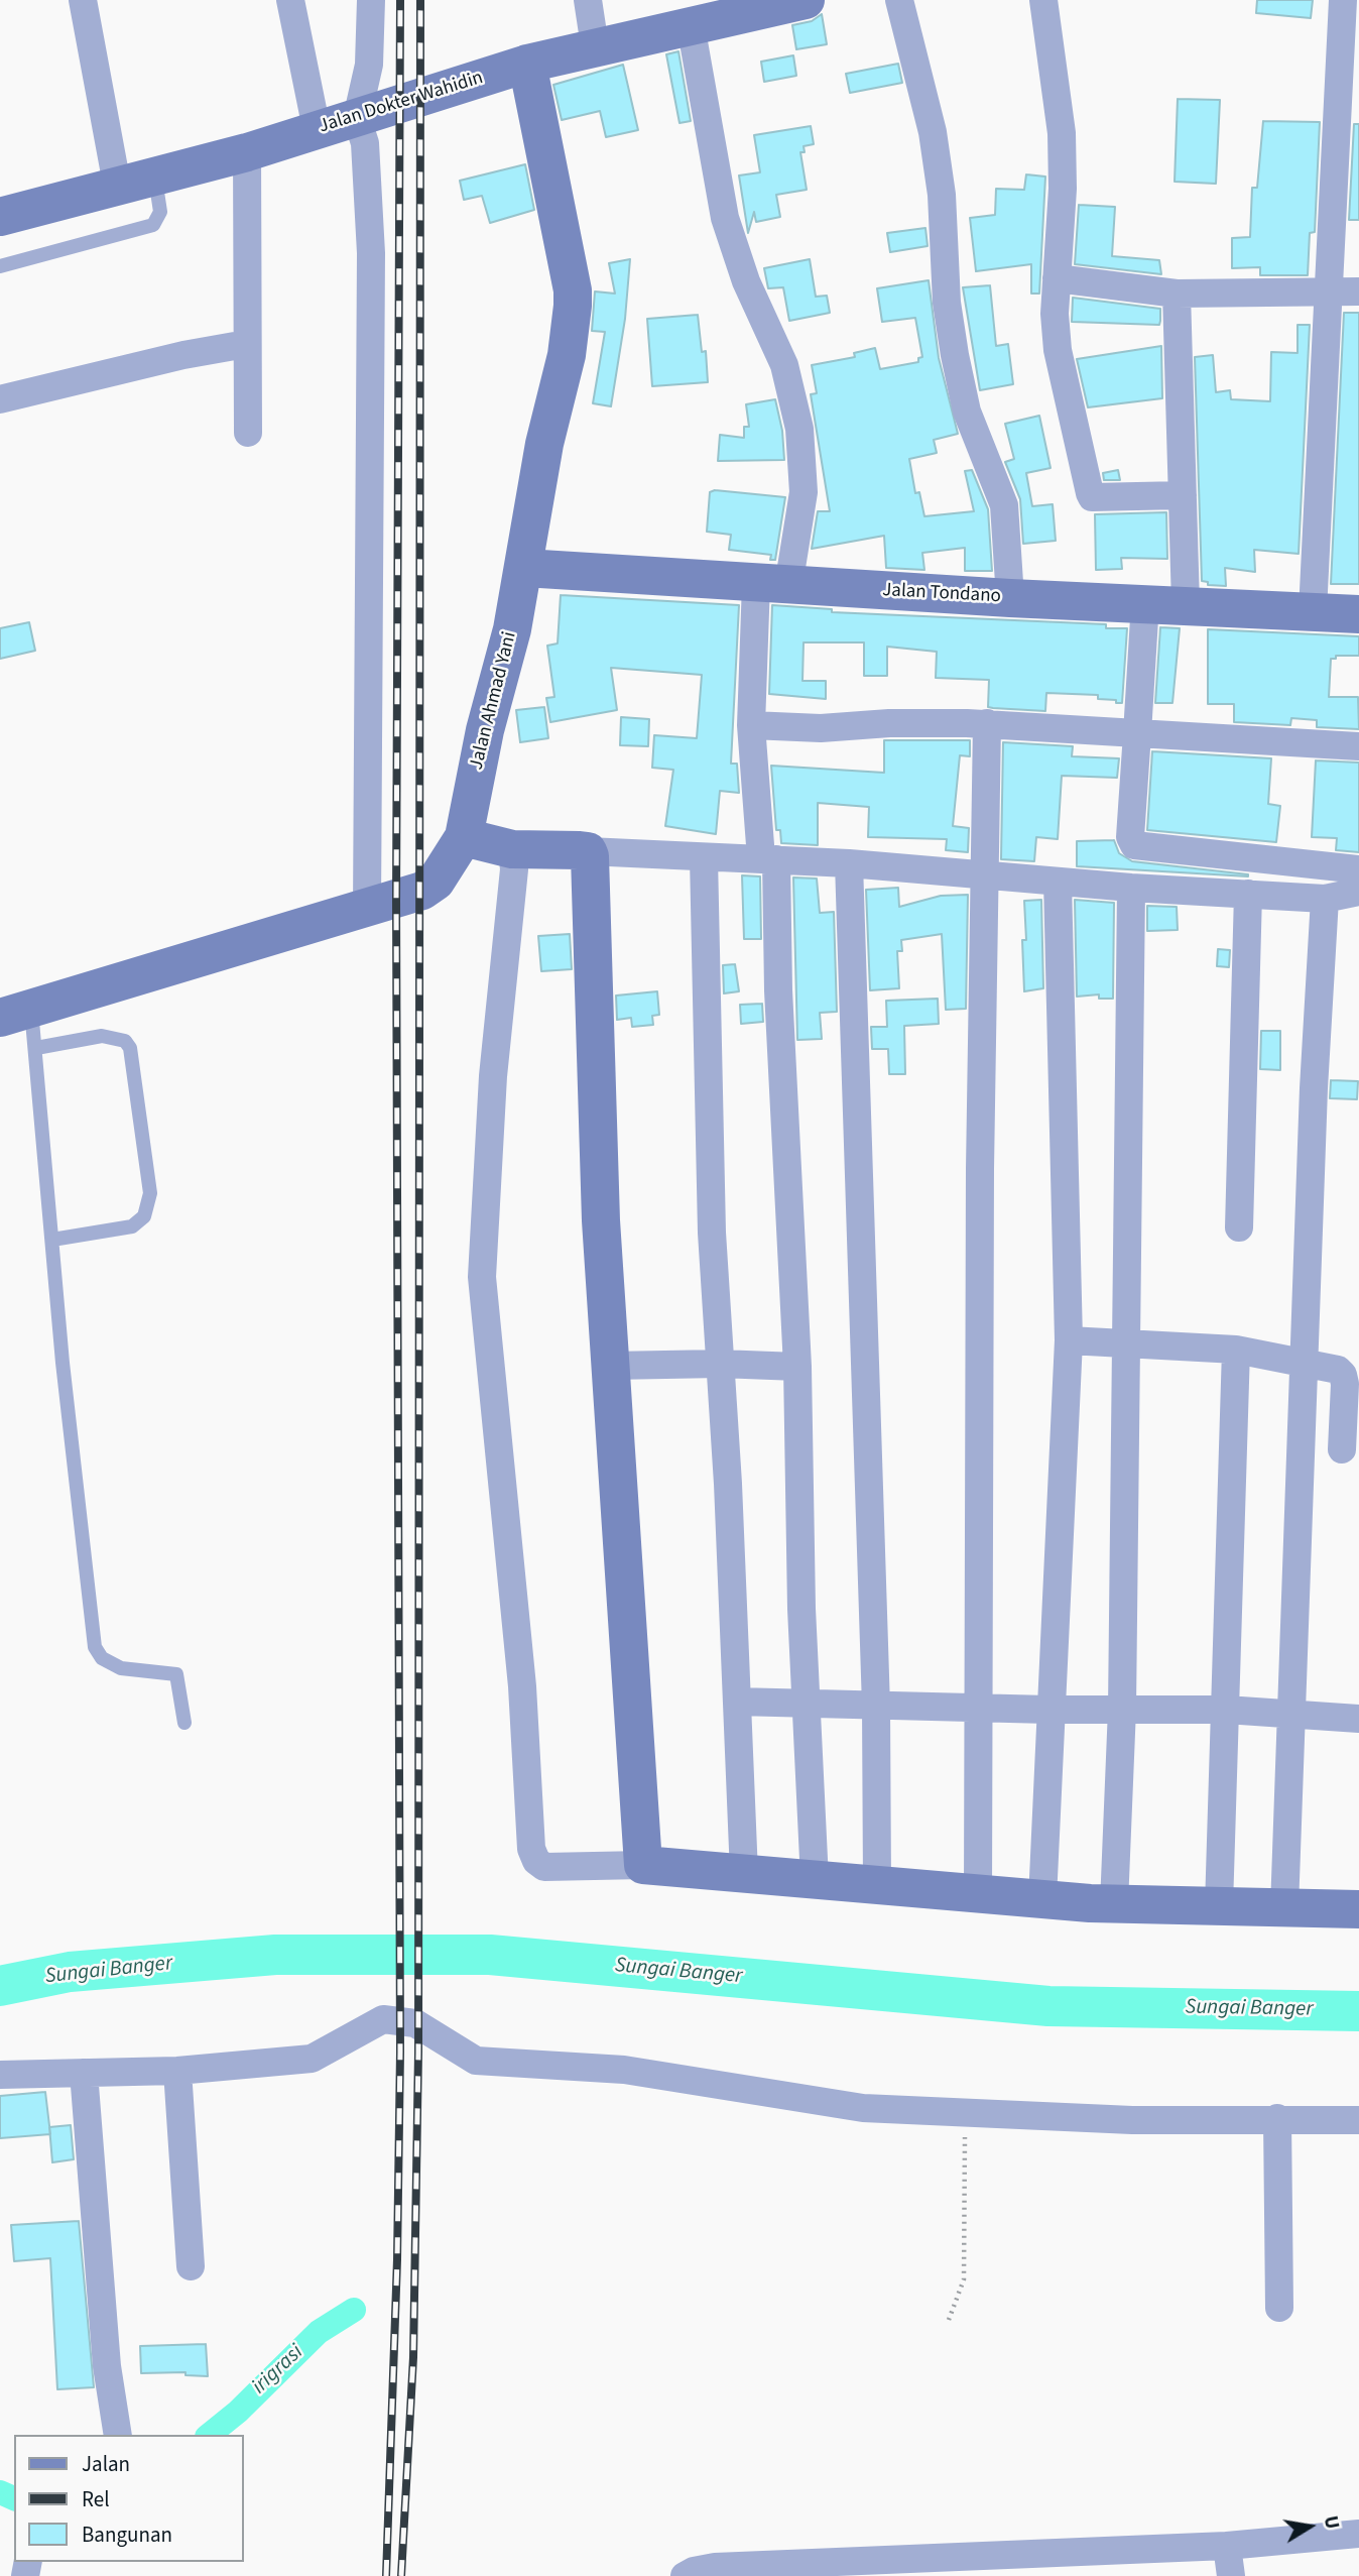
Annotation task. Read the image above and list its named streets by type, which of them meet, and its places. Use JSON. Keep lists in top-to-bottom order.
{
  "streets": {
    "street": ["Jalan Dokter Wahidin", "Jalan Tondano", "Jalan Ahmad Yani"]
  },
  "crossings": [
    ["Jalan Dokter Wahidin", "Jalan Ahmad Yani"],
    ["Jalan Tondano", "Jalan Ahmad Yani"]
  ],
  "water": ["Sungai Banger", "irigrasi"],
  "legend": ["Jalan", "Rel", "Bangunan"],
  "north": "right"
}
